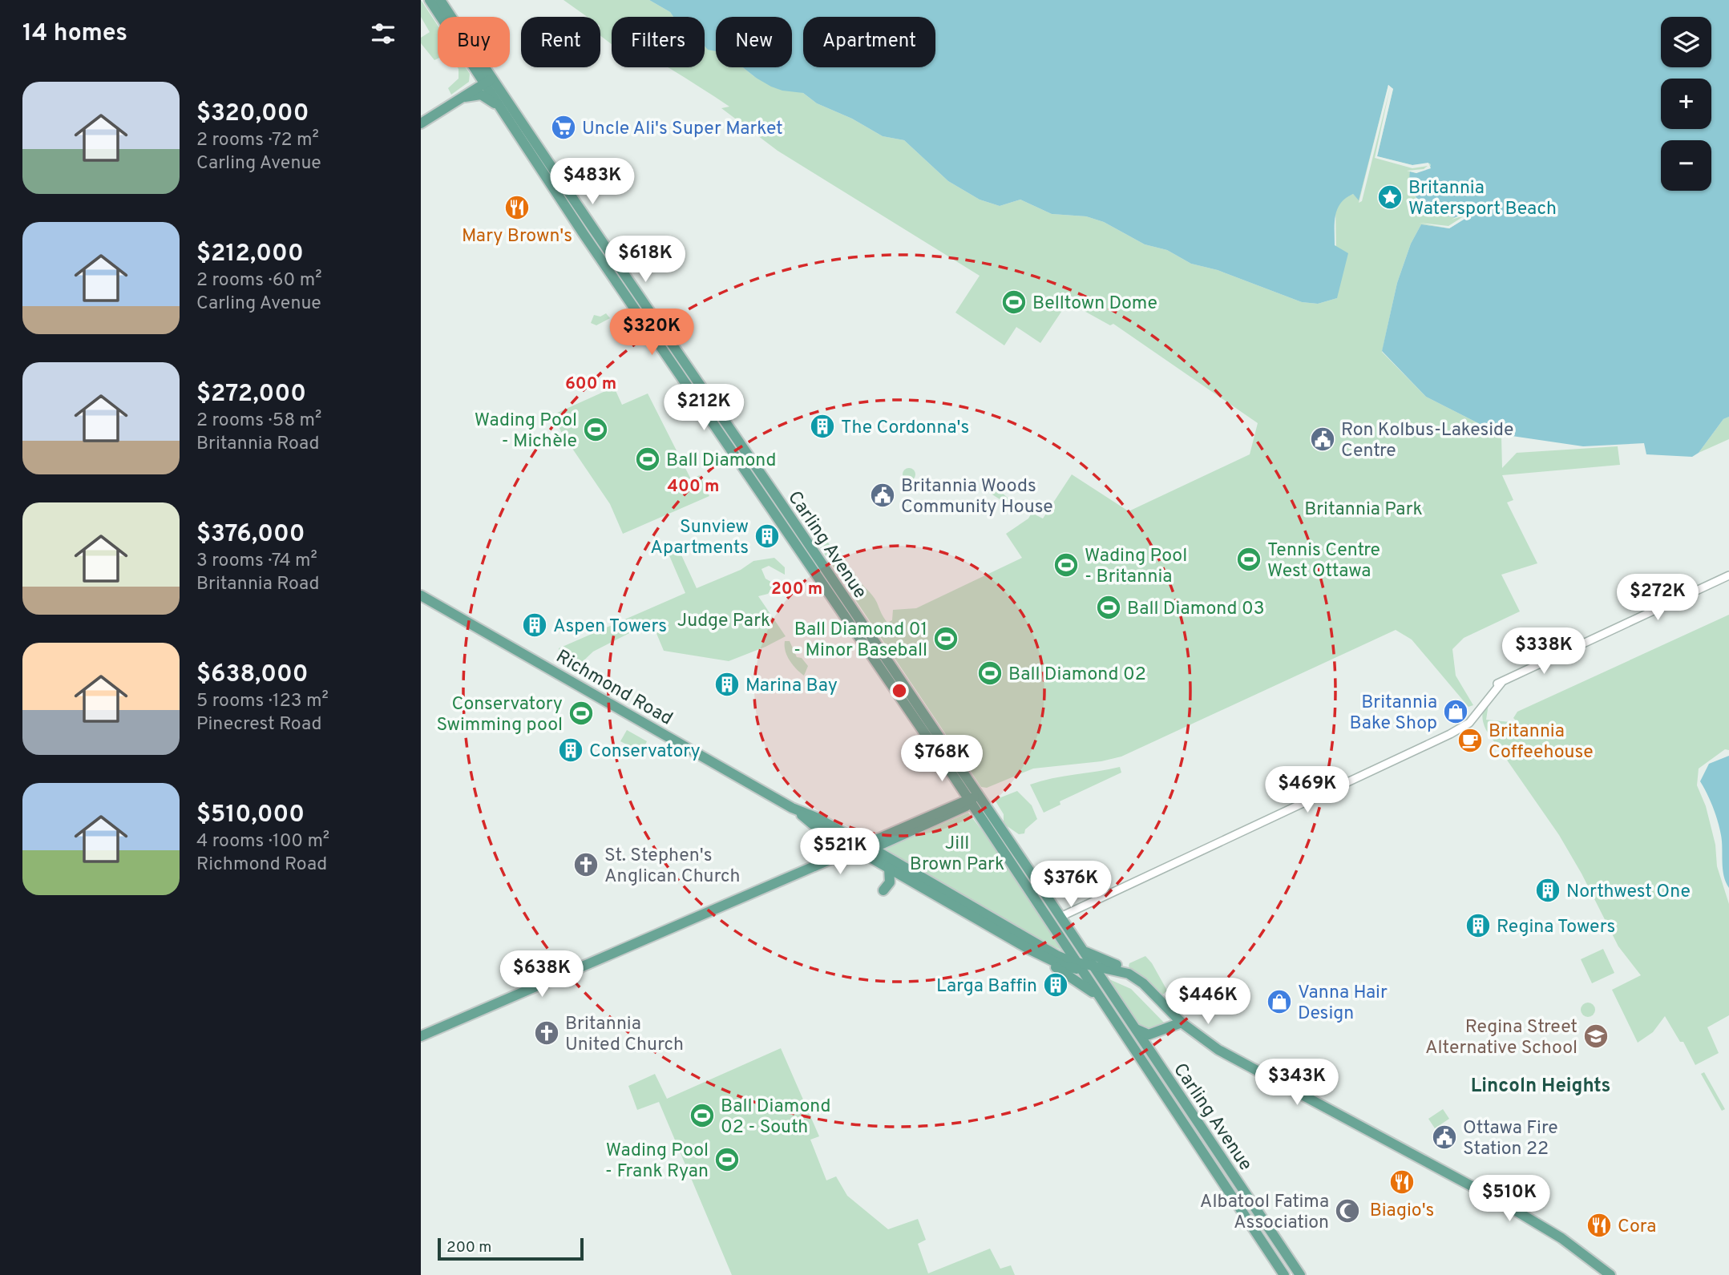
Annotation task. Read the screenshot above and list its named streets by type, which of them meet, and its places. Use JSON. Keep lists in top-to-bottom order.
{
  "streets": {
    "main road": ["Carling Avenue", "Richmond Road"]
  },
  "crossings": [
    ["Carling Avenue", "Richmond Road"]
  ],
  "districts": ["Lincoln Heights"],
  "parks": ["Britannia Park", "Judge Park", "Jill Brown Park"],
  "places": {
    "supermarket": ["Uncle Ali's Super Market"],
    "place": ["Britannia Watersport Beach"],
    "restaurant": ["Mary Brown's", "Biagio's", "Cora"],
    "sports": [
      "Belltown Dome",
      "Wading Pool - Michèle",
      "Ball Diamond",
      "Tennis Centre West Ottawa",
      "Wading Pool - Britannia",
      "Ball Diamond 03",
      "Ball Diamond 01 - Minor Baseball",
      "Ball Diamond 02",
      "Conservatory Swimming pool",
      "Ball Diamond 02 - South",
      "Wading Pool - Frank Ryan"
    ],
    "building": [
      "The Cordonna's",
      "Sunview Apartments",
      "Aspen Towers",
      "Marina Bay",
      "Conservatory",
      "Northwest One",
      "Regina Towers",
      "Larga Baffin"
    ],
    "public building": ["Ron Kolbus-Lakeside Centre", "Britannia Woods Community House", "Ottawa Fire Station 22"],
    "shop": ["Britannia Bake Shop", "Vanna Hair Design"],
    "cafe": ["Britannia Coffeehouse"],
    "church": ["St. Stephen's Anglican Church", "Britannia United Church"],
    "school or university": ["Regina Street Alternative School"],
    "mosque": ["Albatool Fatima Association"]
  },
  "scale_bar": "200 m",
  "page": {
    "heading": "14 homes",
    "map_buttons": ["+", "−"],
    "chip": [
      "Buy",
      "Rent",
      "Filters",
      "New",
      "Apartment"
    ],
    "list": [
      {
        "name": "$320,000",
        "note": "2 rooms · 72 m² · Carling Avenue"
      },
      {
        "name": "$212,000",
        "note": "2 rooms · 60 m² · Carling Avenue"
      },
      {
        "name": "$272,000",
        "note": "2 rooms · 58 m² · Britannia Road"
      },
      {
        "name": "$376,000",
        "note": "3 rooms · 74 m² · Britannia Road"
      },
      {
        "name": "$638,000",
        "note": "5 rooms · 123 m² · Pinecrest Road"
      },
      {
        "name": "$510,000",
        "note": "4 rooms · 100 m² · Richmond Road"
      }
    ],
    "price": [
      "$483K",
      "$618K",
      "$320K",
      "$212K",
      "$272K",
      "$338K",
      "$768K",
      "$469K",
      "$521K",
      "$376K",
      "$638K",
      "$446K",
      "$343K",
      "$510K"
    ],
    "scale": "200 m"
  },
  "rings": ["600 m", "400 m", "200 m"]
}
